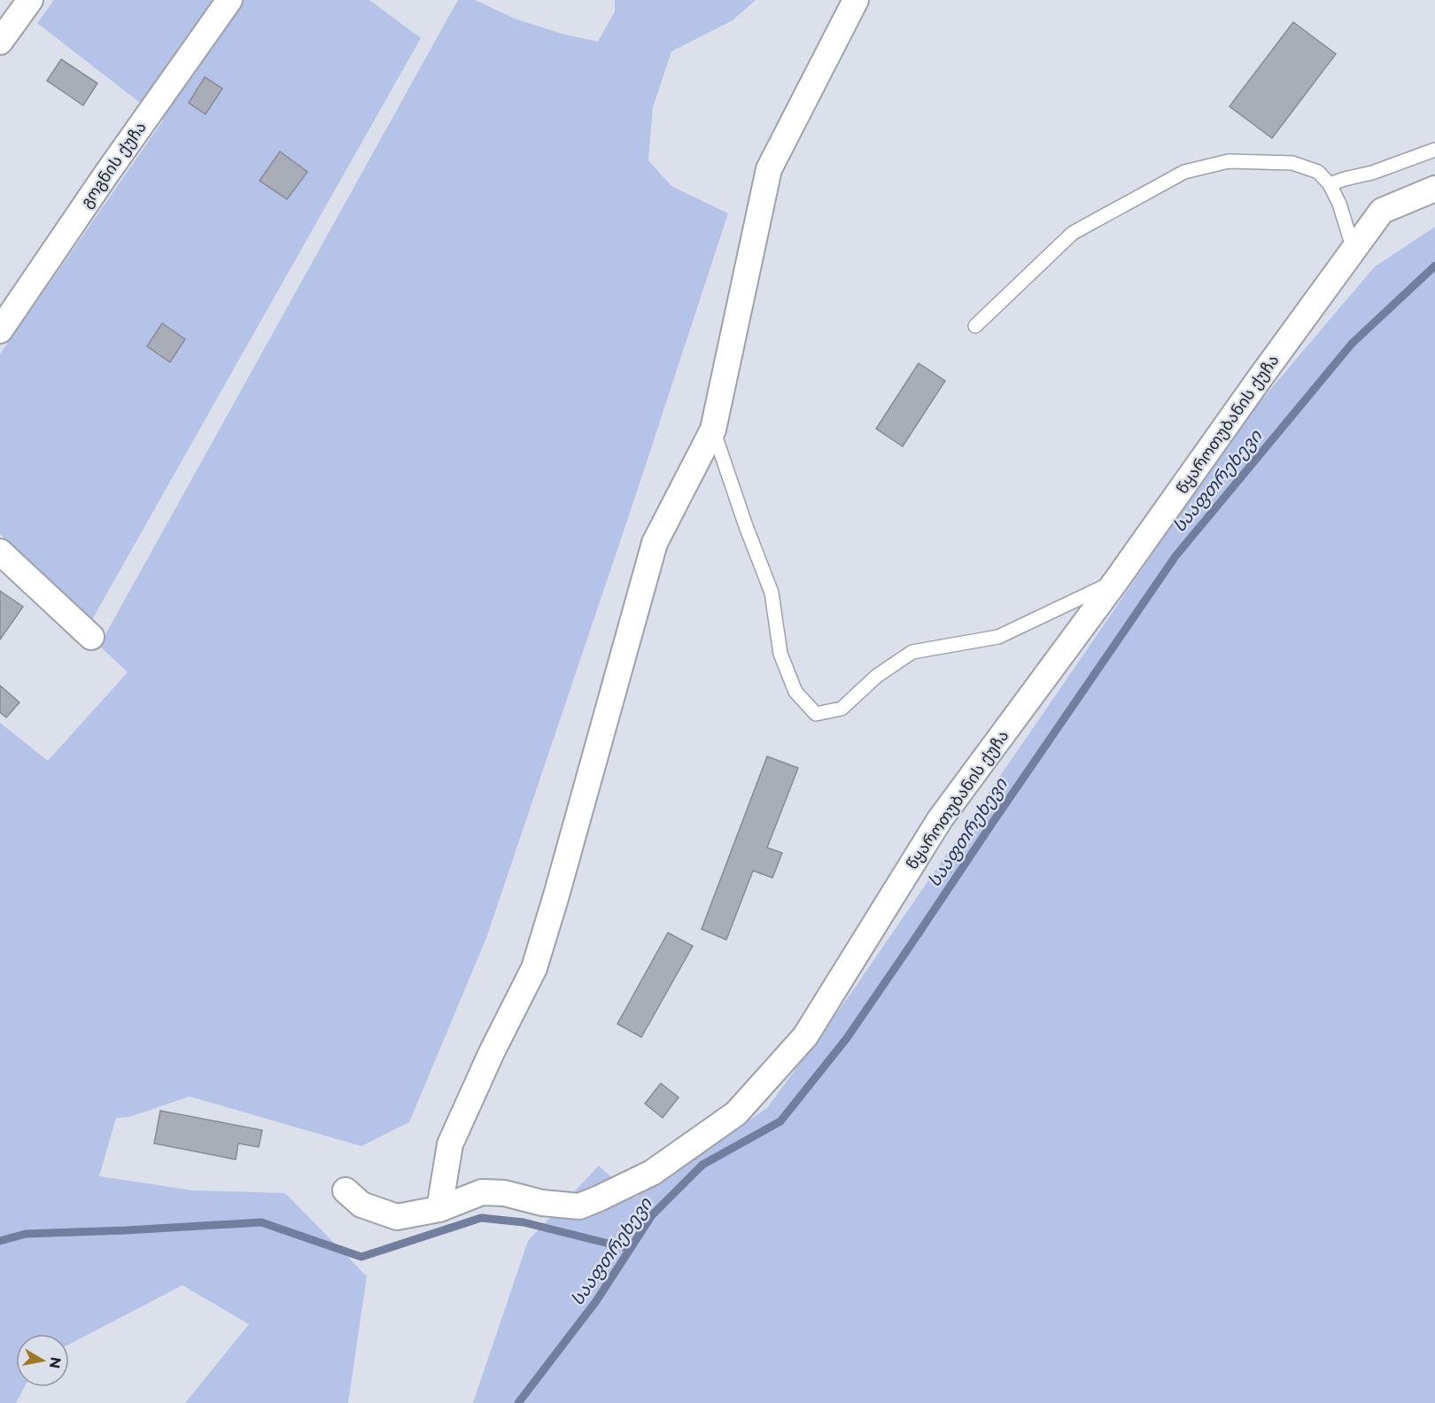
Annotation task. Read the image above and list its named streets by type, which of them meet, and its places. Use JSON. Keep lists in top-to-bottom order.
{
  "streets": {
    "street": ["გოგნის ქუჩა", "წყაროთუბანის ქუჩა"]
  },
  "water": ["სააფთრეხევი"],
  "north": "right"
}
